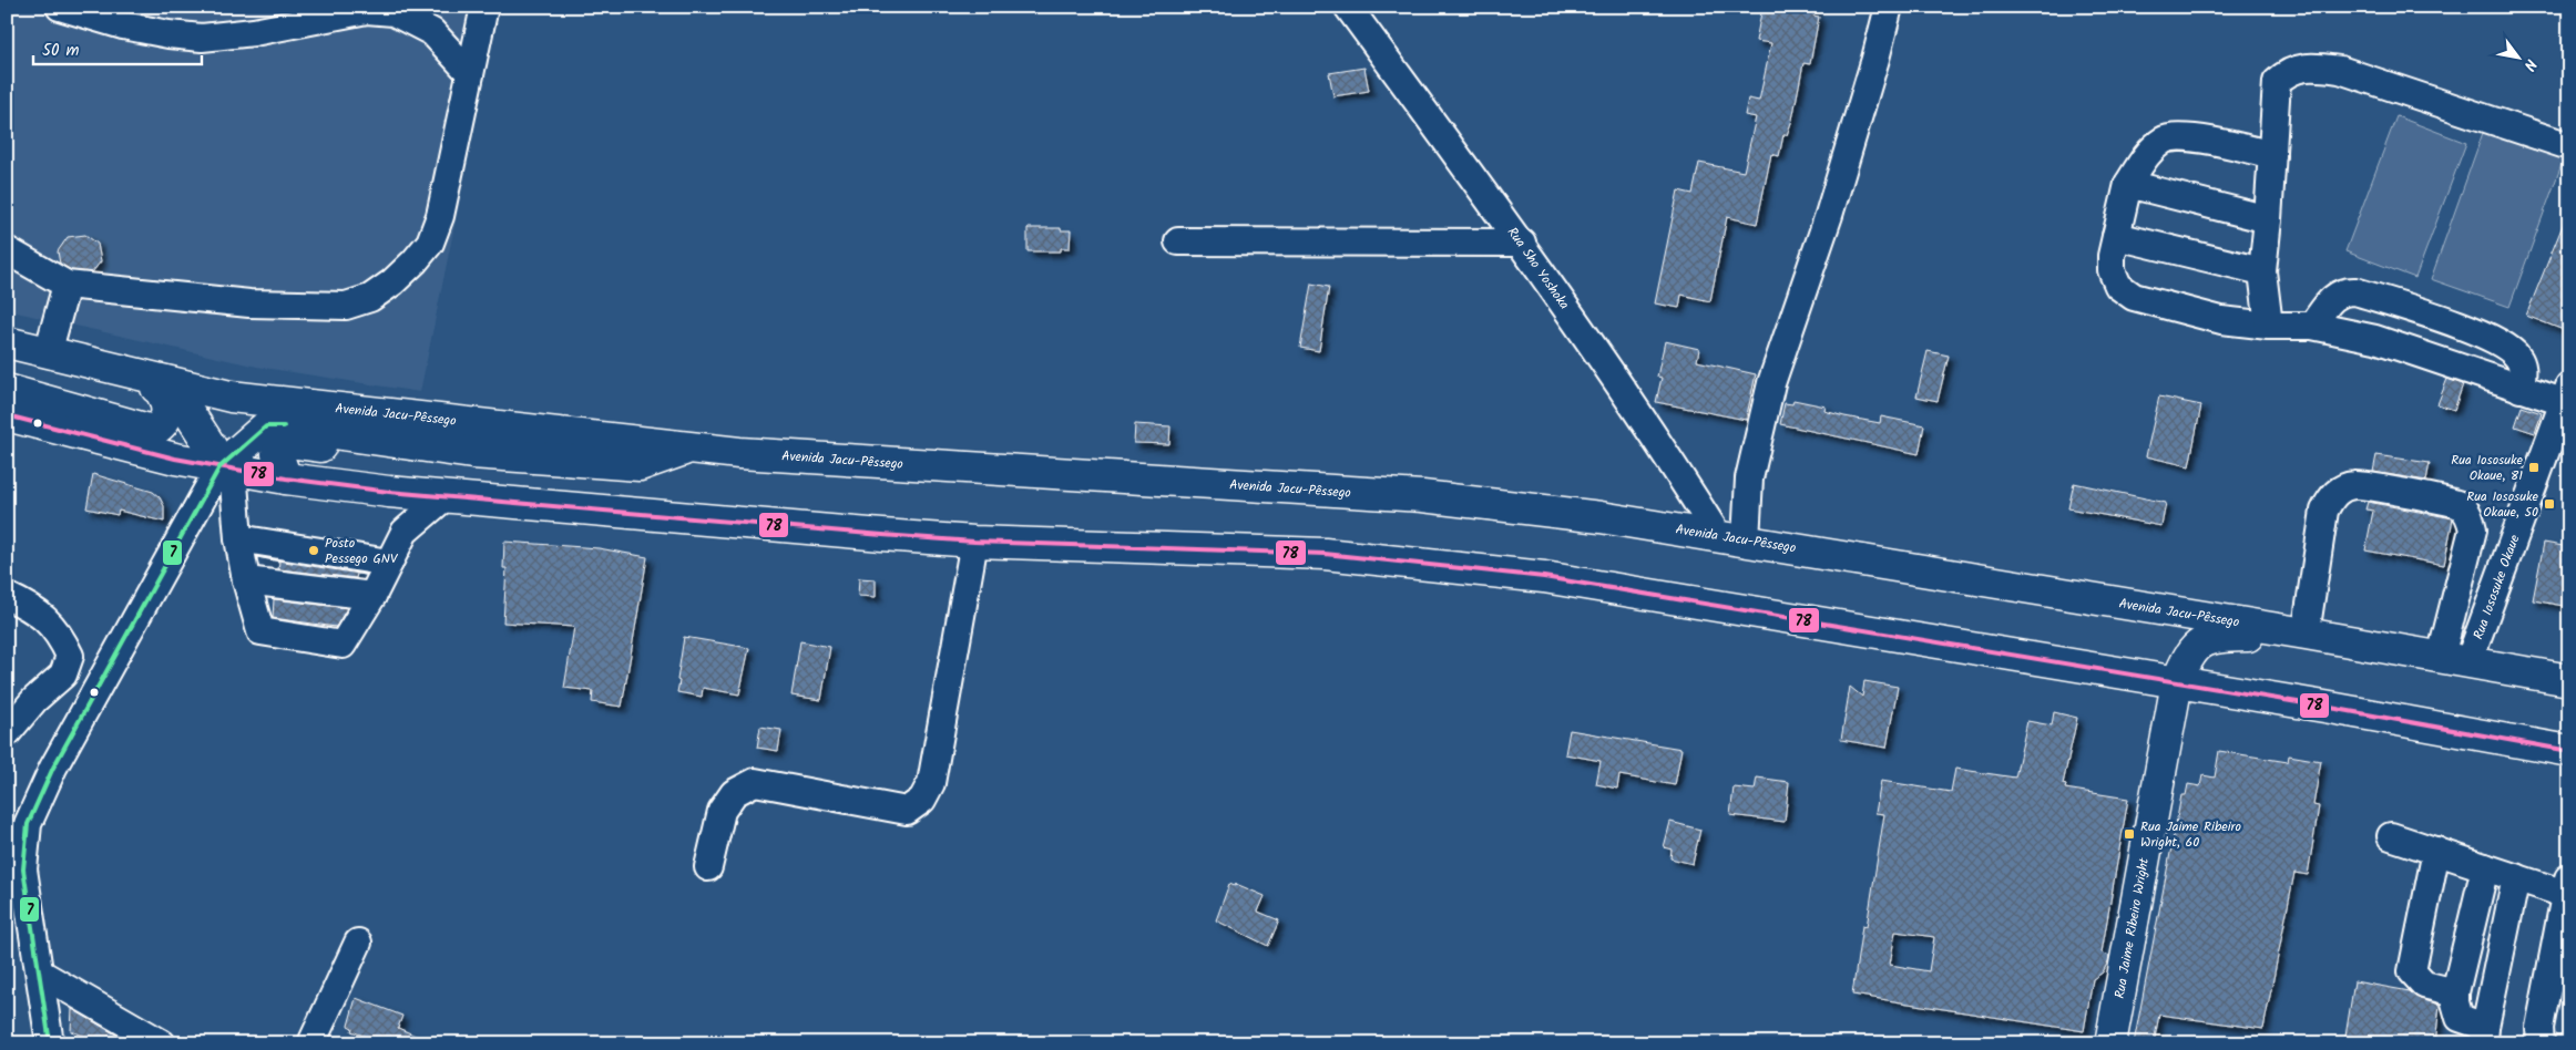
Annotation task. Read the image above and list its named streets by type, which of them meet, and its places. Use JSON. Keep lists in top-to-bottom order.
{
  "streets": {
    "main road": ["Avenida Jacu-Pêssego", "Rua Jaime Ribeiro Wright"],
    "street": ["Rua Sho Yoshoka", "Rua Iososuke Okaue"]
  },
  "crossings": [
    ["Rua Sho Yoshoka", "Avenida Jacu-Pêssego"],
    ["Avenida Jacu-Pêssego", "Rua Iososuke Okaue"]
  ],
  "places": {
    "transit": ["Rua Iososuke Okaue, 81", "Rua Iososuke Okaue, 50", "Rua Jaime Ribeiro Wright, 60"],
    "other": ["Posto Pessego GNV"]
  },
  "lines": ["transit line 78", "transit line 7"],
  "scale_bar": "50 m",
  "north": "bottom right"
}
